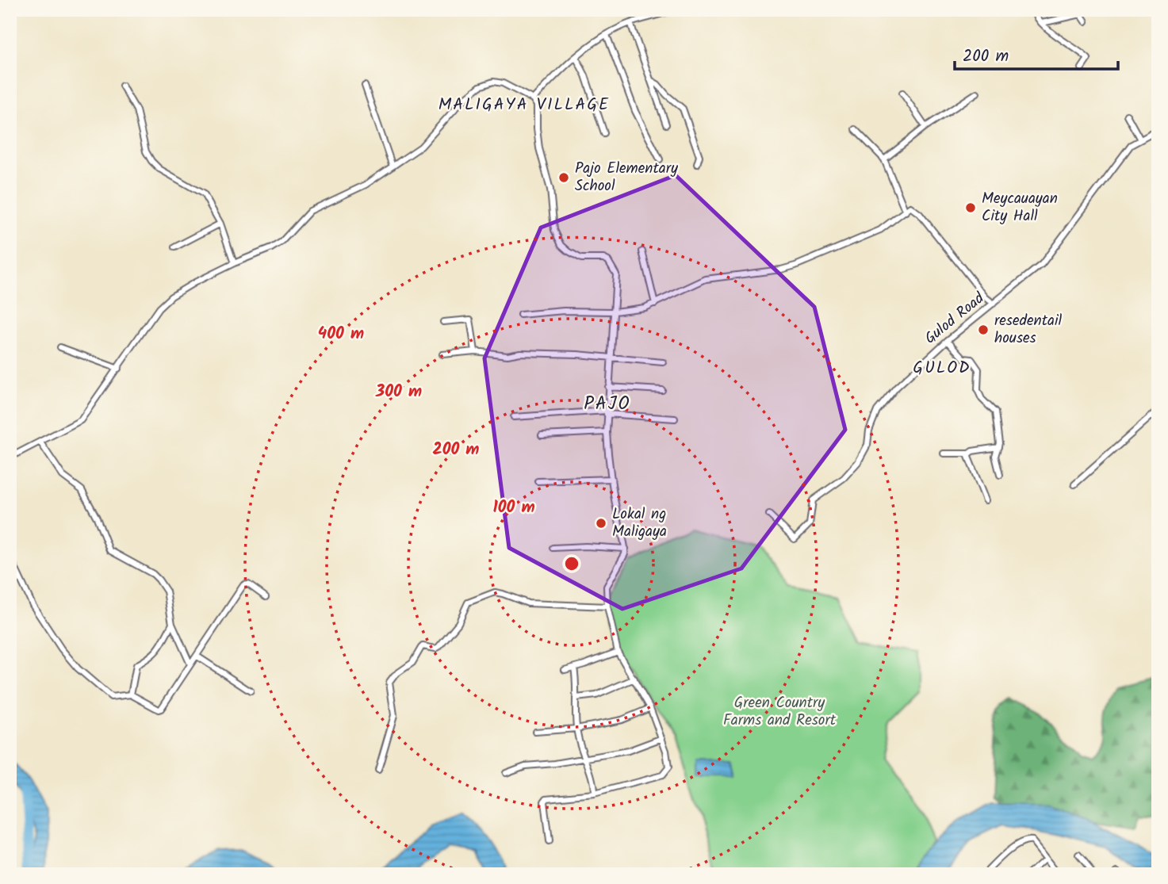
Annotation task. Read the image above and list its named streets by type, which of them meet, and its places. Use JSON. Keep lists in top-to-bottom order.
{
  "streets": {
    "street": ["Gulod Road"]
  },
  "districts": ["MALIGAYA VILLAGE", "GULOD", "PAJO"],
  "parks": ["Green Country Farms and Resort"],
  "places": [
    "Pajo Elementary School",
    "Meycauayan City Hall",
    "resedentail houses",
    "Lokal ng Maligaya"
  ],
  "scale_bar": "200 m",
  "rings": [
    "400 m",
    "300 m",
    "200 m",
    "100 m"
  ]
}
